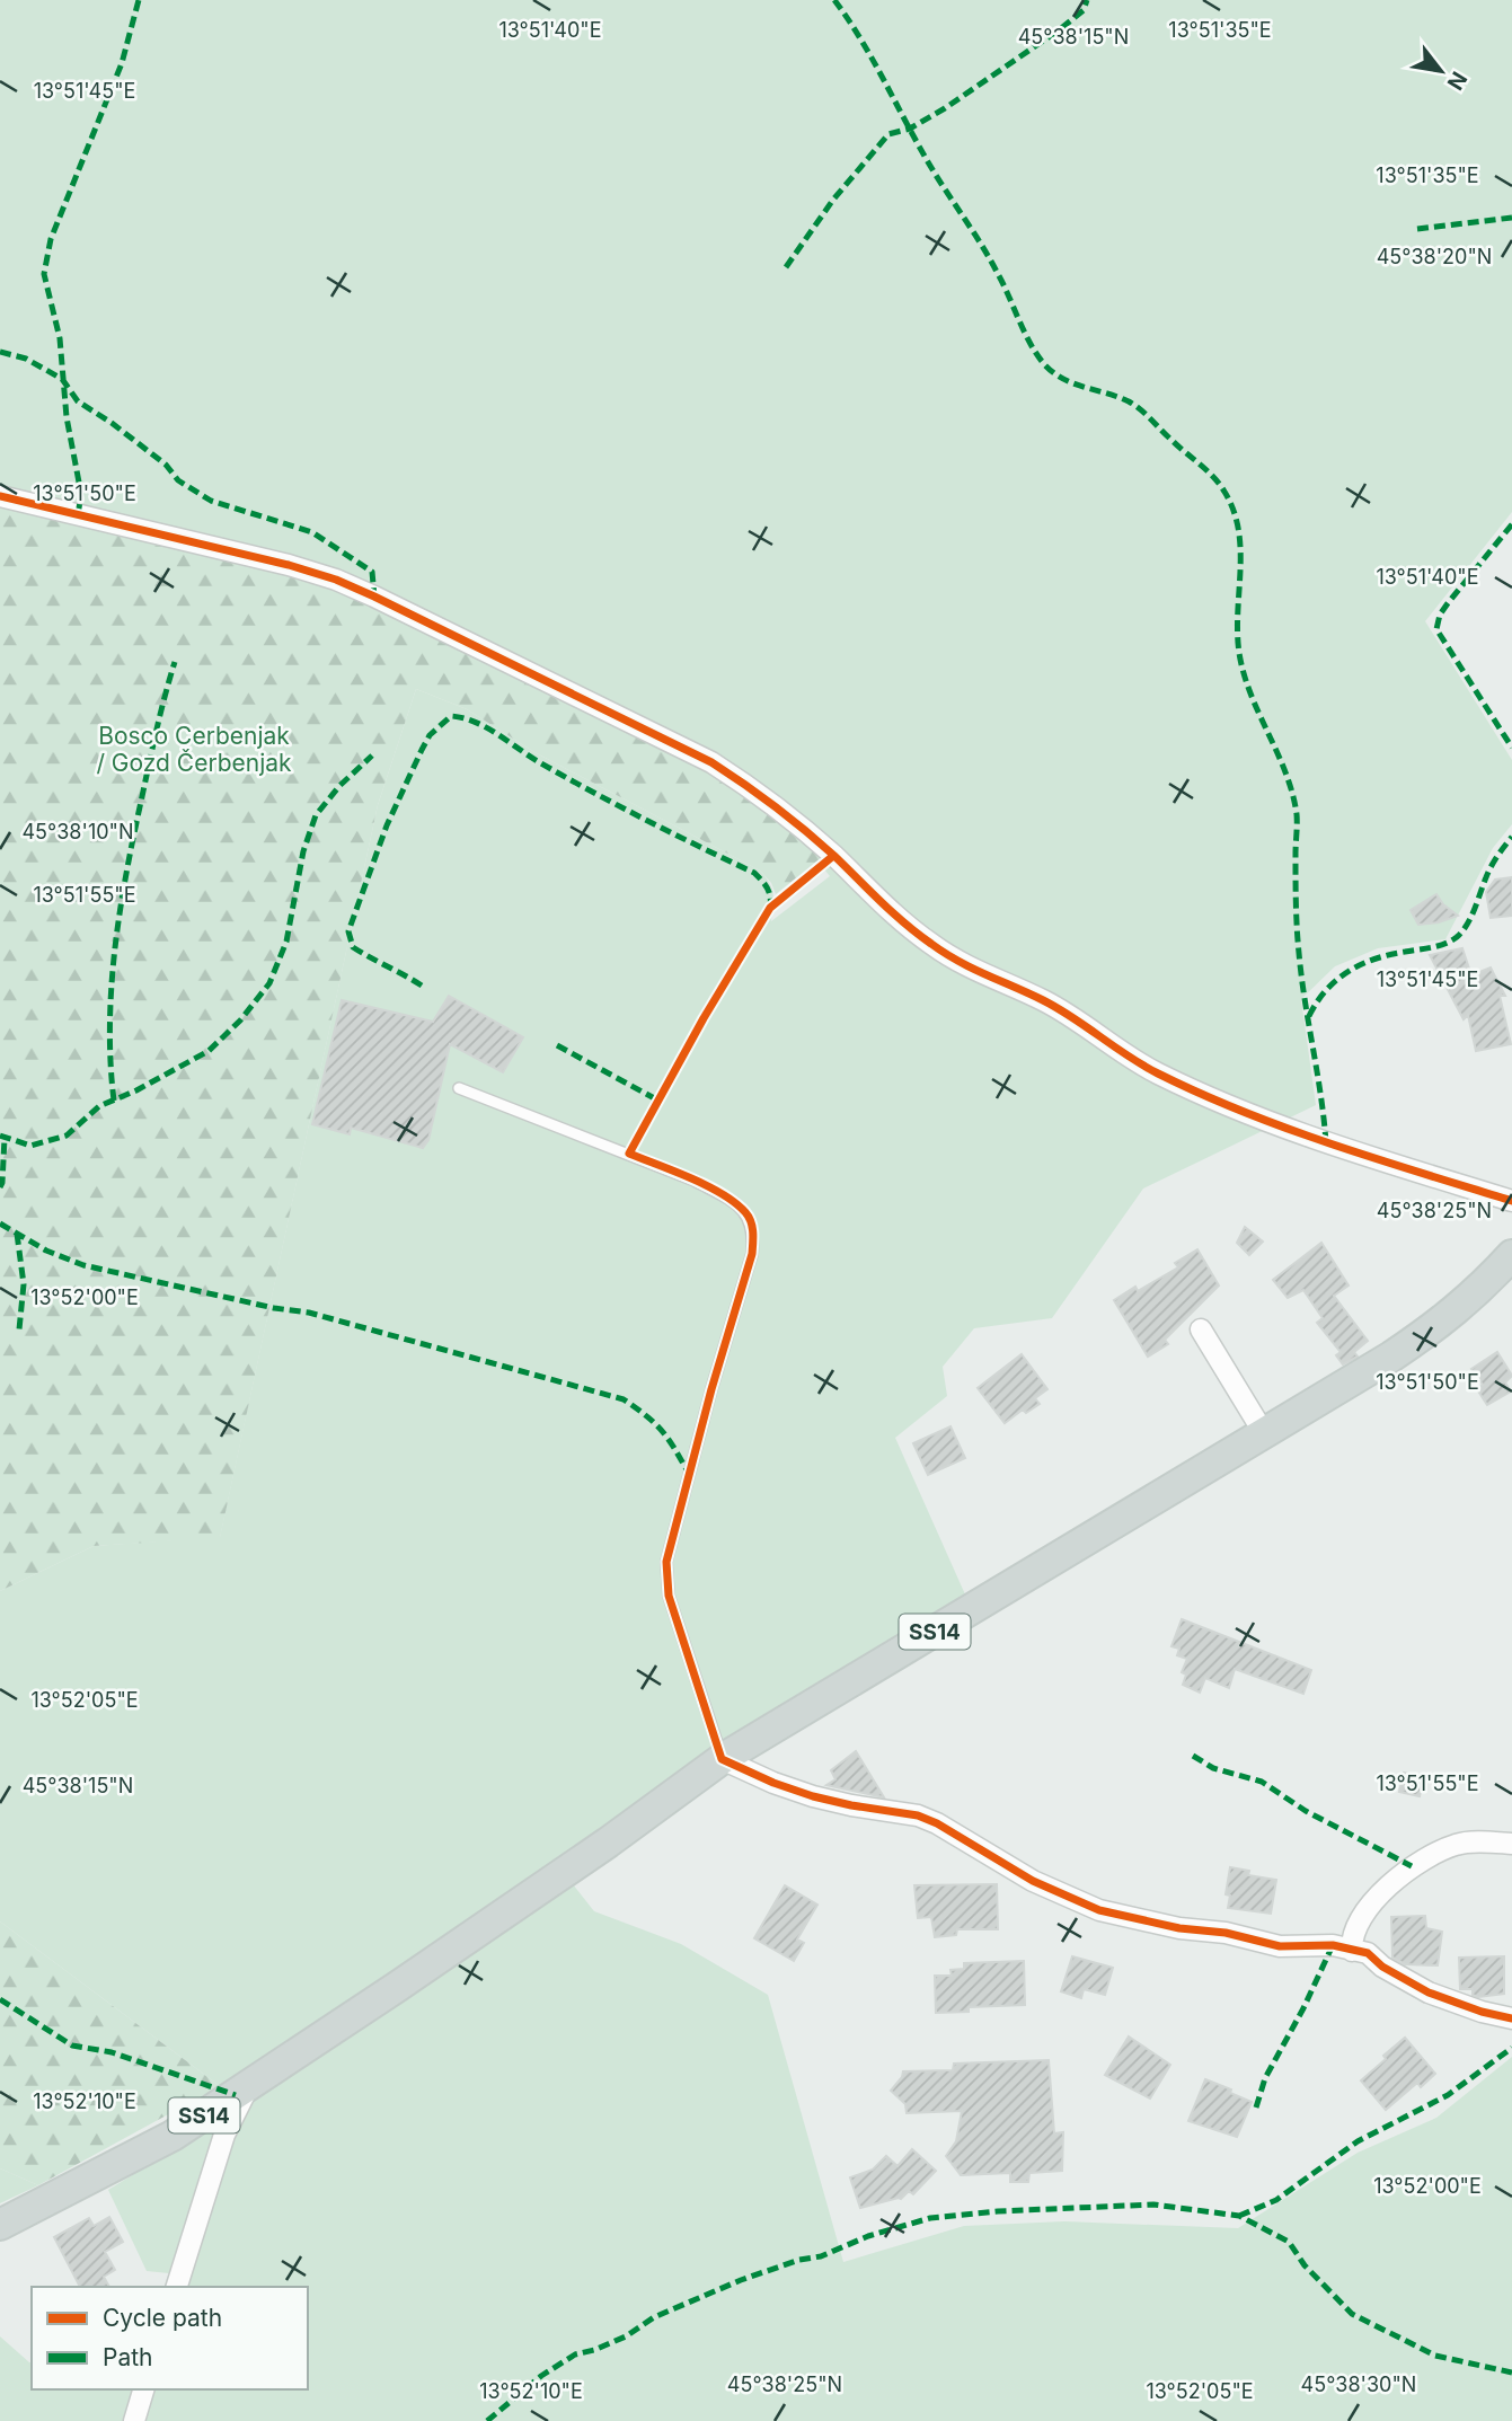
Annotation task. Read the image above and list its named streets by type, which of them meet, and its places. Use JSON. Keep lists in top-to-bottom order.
{
  "streets": {
    "main road": ["SS14"]
  },
  "parks": ["Bosco Cerbenjak / Gozd Čerbenjak"],
  "legend": ["Cycle path", "Path"],
  "north": "bottom right",
  "coordinates": [
    "13°51'40\"E",
    "13°51'35\"E",
    "45°38'15\"N",
    "13°51'45\"E",
    "45°38'20\"N",
    "13°51'50\"E",
    "45°38'10\"N",
    "13°51'55\"E",
    "45°38'25\"N",
    "13°52'00\"E",
    "13°52'05\"E",
    "13°52'10\"E",
    "45°38'30\"N"
  ]
}
